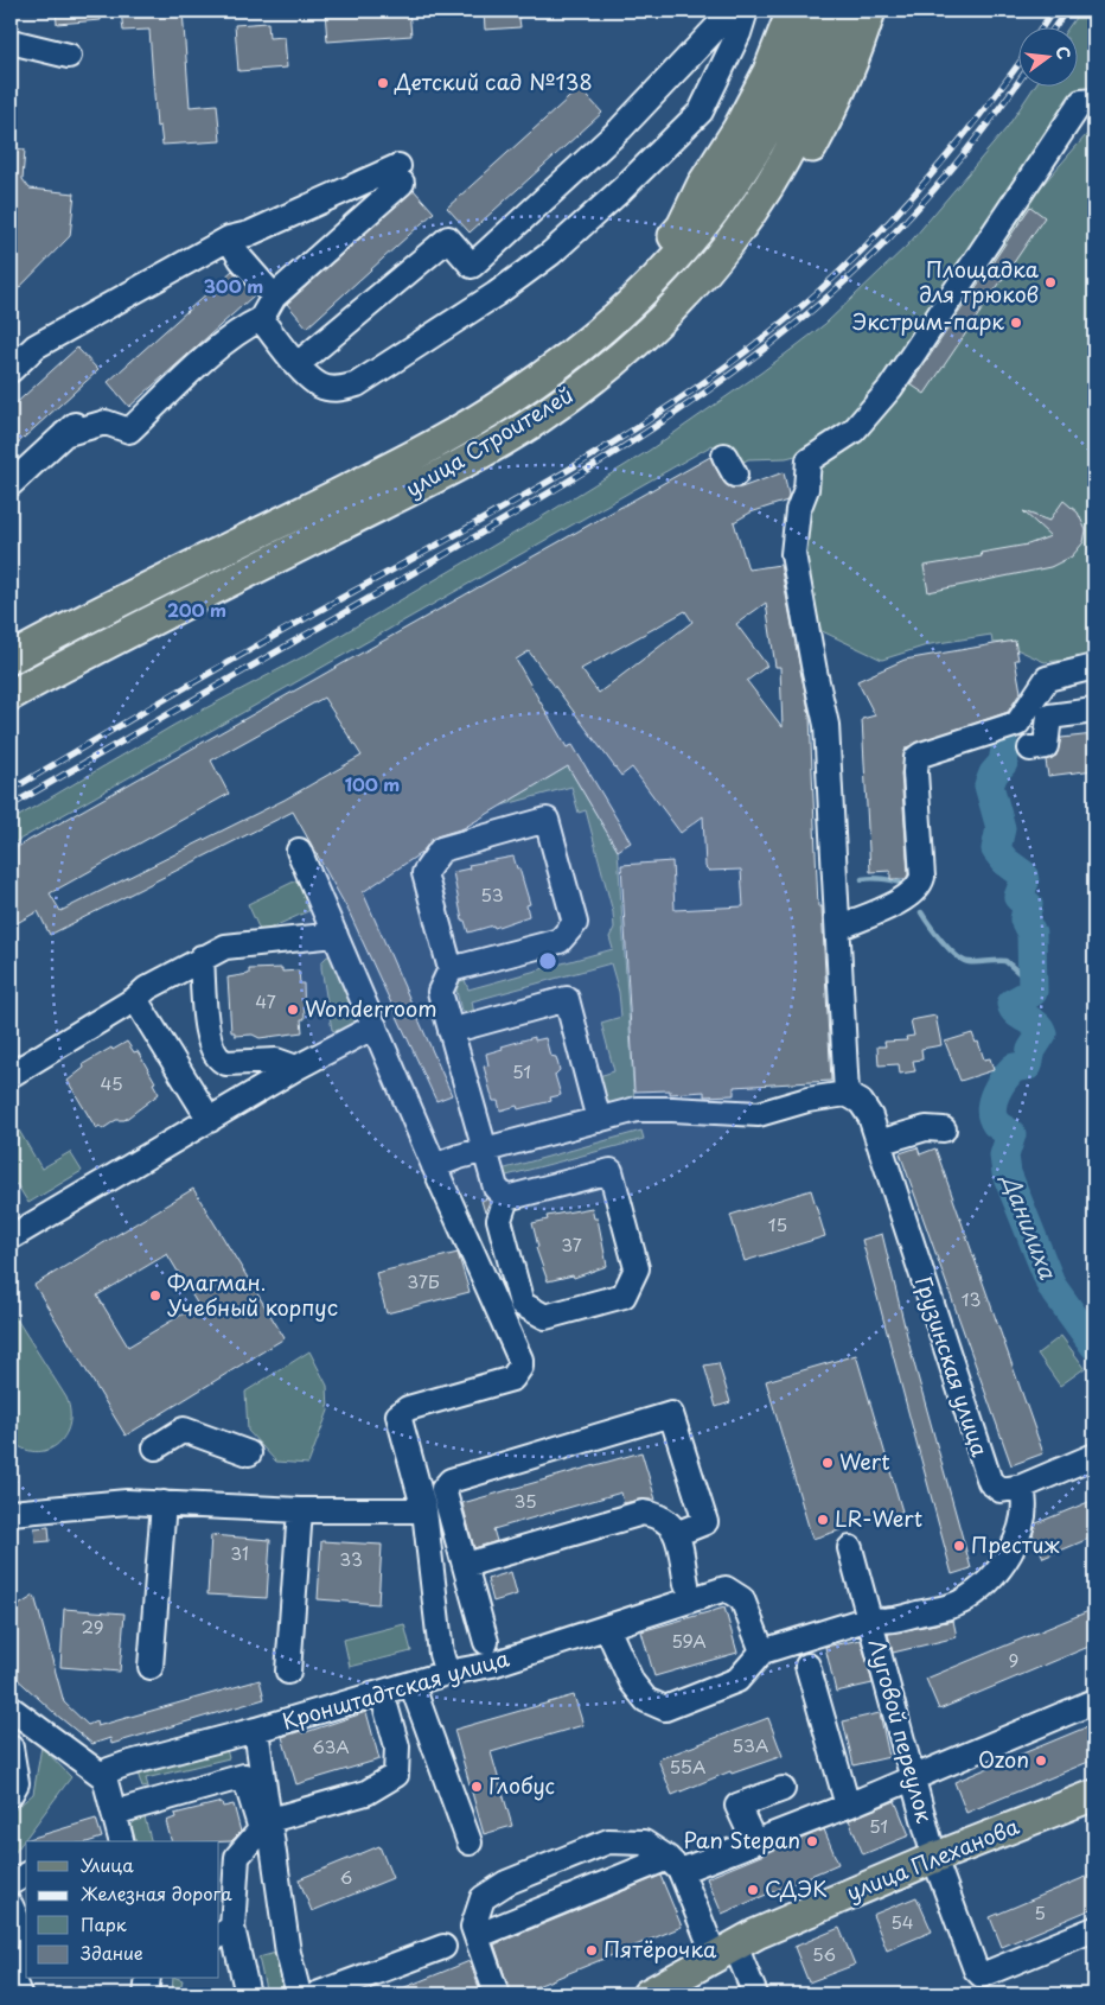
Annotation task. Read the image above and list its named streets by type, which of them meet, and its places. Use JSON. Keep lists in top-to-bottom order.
{
  "streets": {
    "main road": ["улица Строителей", "улица Плеханова"],
    "street": ["Грузинская улица", "Кронштадтская улица", "Луговой переулок"]
  },
  "crossings": [
    ["Луговой переулок", "улица Плеханова"]
  ],
  "water": ["Данилиха"],
  "places": [
    "Детский сад №138",
    "Площадка для трюков",
    "Экстрим-парк",
    "Wonderroom",
    "Флагман. Учебный корпус",
    "Wert",
    "LR-Wert",
    "Престиж",
    "Ozon",
    "Глобус",
    "Pan Stepan",
    "СДЭК",
    "Пятёрочка"
  ],
  "house_numbers": [
    "53",
    "47",
    "51",
    "45",
    "15",
    "37",
    "37Б",
    "13",
    "35",
    "31",
    "33",
    "29",
    "59А",
    "9",
    "53А",
    "63А",
    "55А",
    "51",
    "6",
    "5",
    "54",
    "56"
  ],
  "legend": [
    "Улица",
    "Железная дорога",
    "Парк",
    "Здание"
  ],
  "north": "right",
  "rings": ["300 m", "200 m", "100 m"]
}
